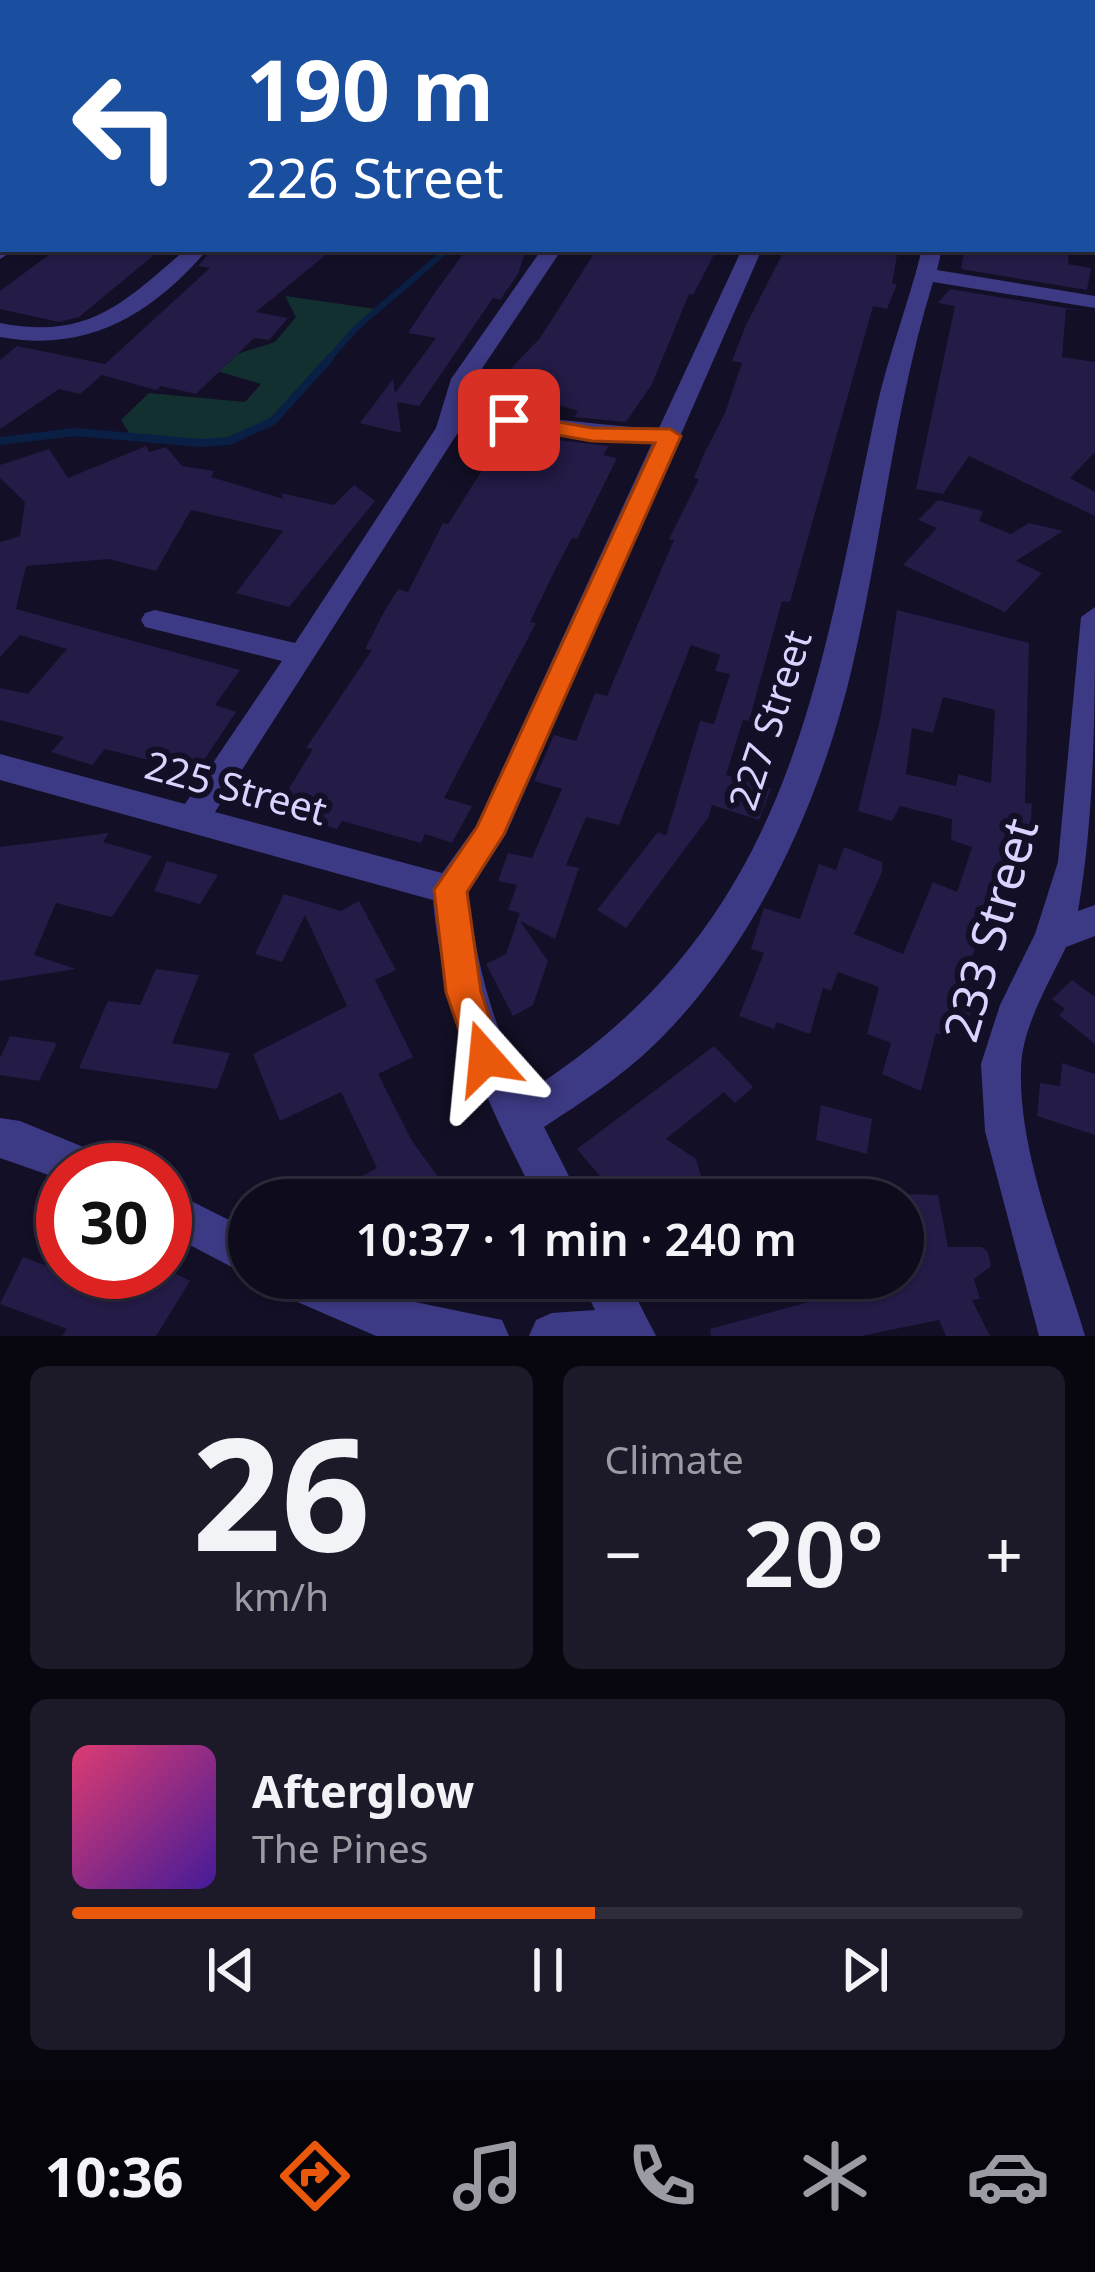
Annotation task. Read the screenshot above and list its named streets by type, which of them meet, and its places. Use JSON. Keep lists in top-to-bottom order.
{
  "streets": {
    "street": ["227 Street", "225 Street", "233 Street"]
  },
  "page": {
    "turn": ["190 m", "226 Street"],
    "limit": "30",
    "trip": "10:37 · 1 min · 240 m",
    "tile": [
      ["26", "km/h"],
      "Climate"
    ],
    "heat": ["−", "20°", "+"],
    "song": ["Afterglow", "The Pines"],
    "tabs": "10:36"
  }
}
